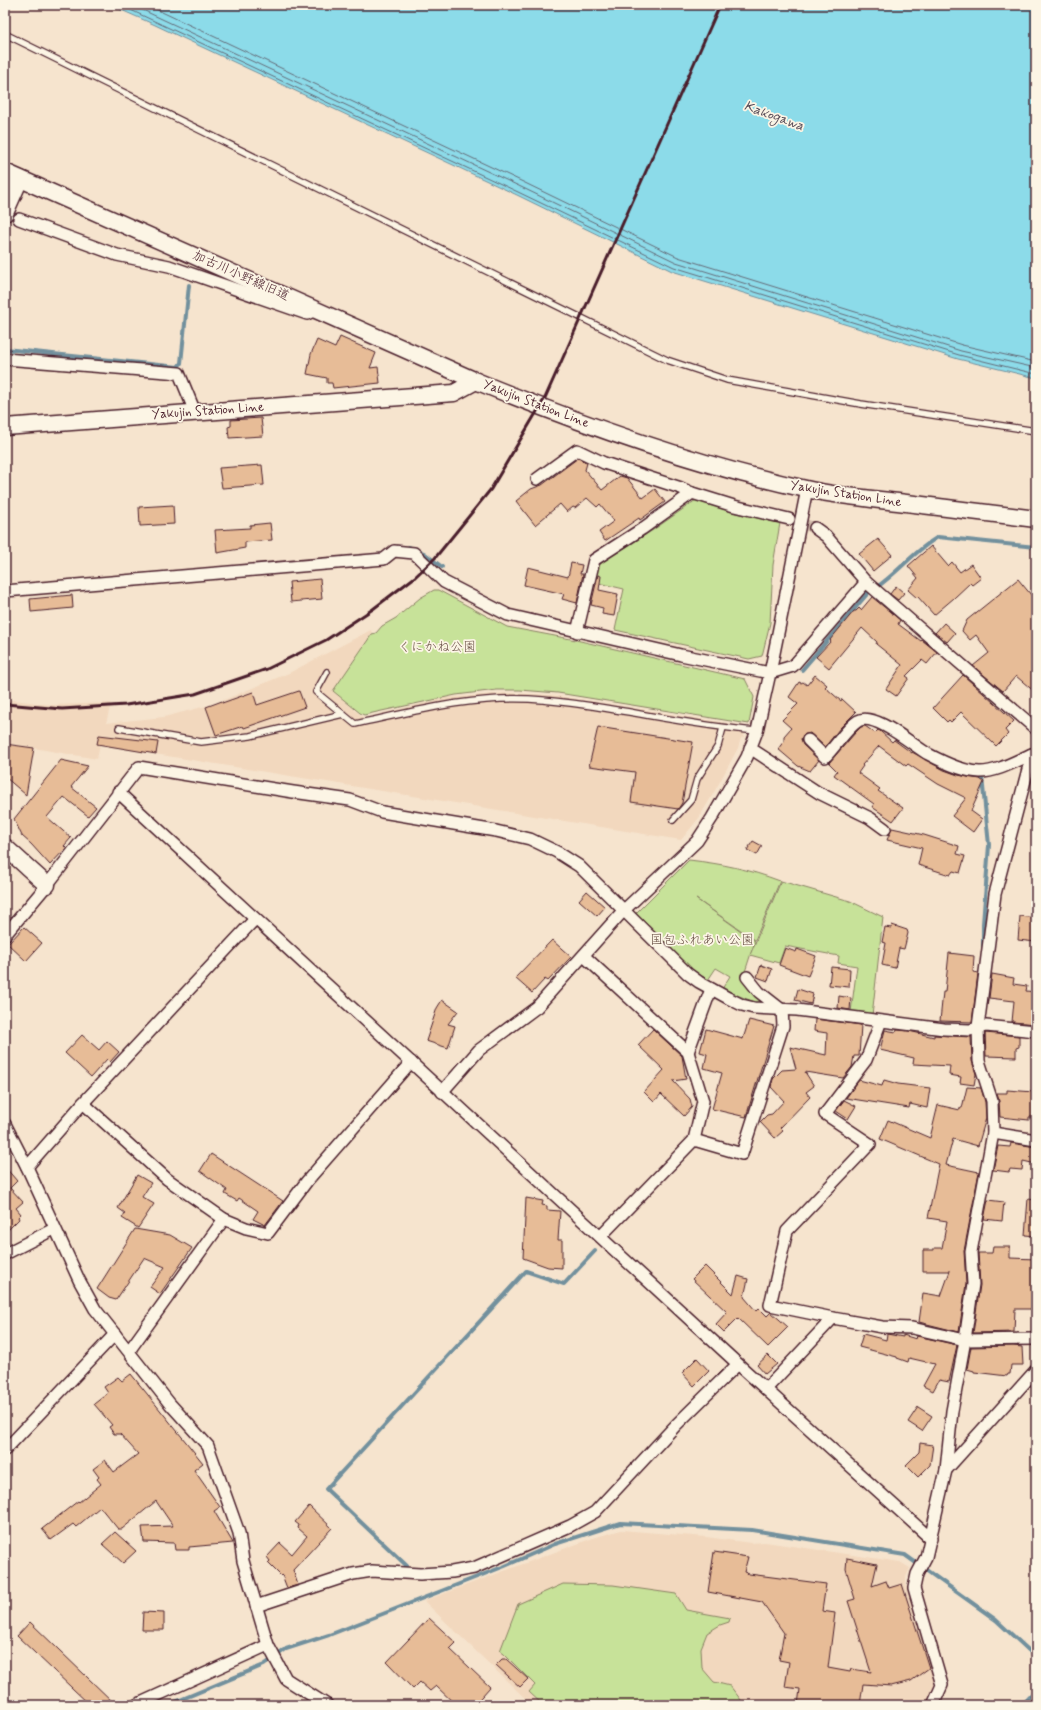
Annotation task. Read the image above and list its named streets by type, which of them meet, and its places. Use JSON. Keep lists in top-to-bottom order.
{
  "streets": {
    "main road": ["加古川小野線旧道", "Yakujin Station Line"]
  },
  "crossings": [
    ["加古川小野線旧道", "Yakujin Station Line"]
  ],
  "water": ["Kakogawa"],
  "parks": ["くにかね公園", "国包ふれあい公園"]
}
